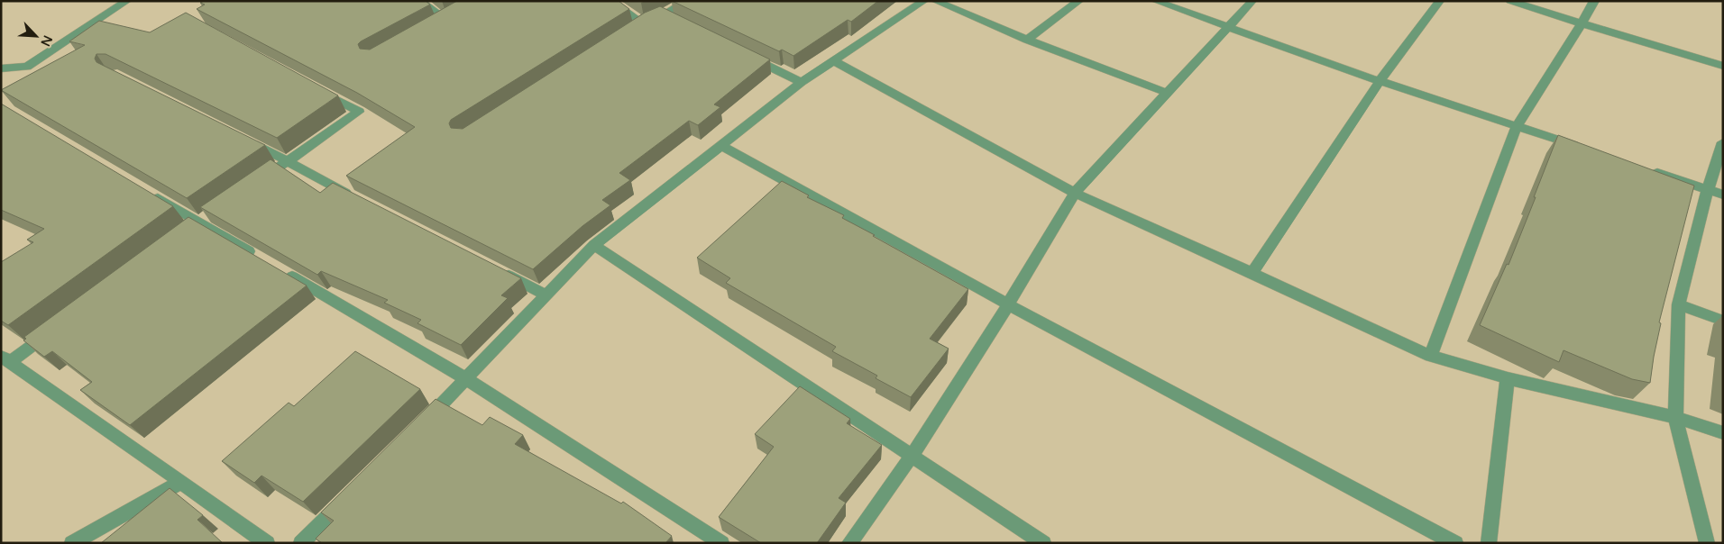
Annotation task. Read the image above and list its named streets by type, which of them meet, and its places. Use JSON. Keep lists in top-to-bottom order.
{
  "north": "bottom right"
}
